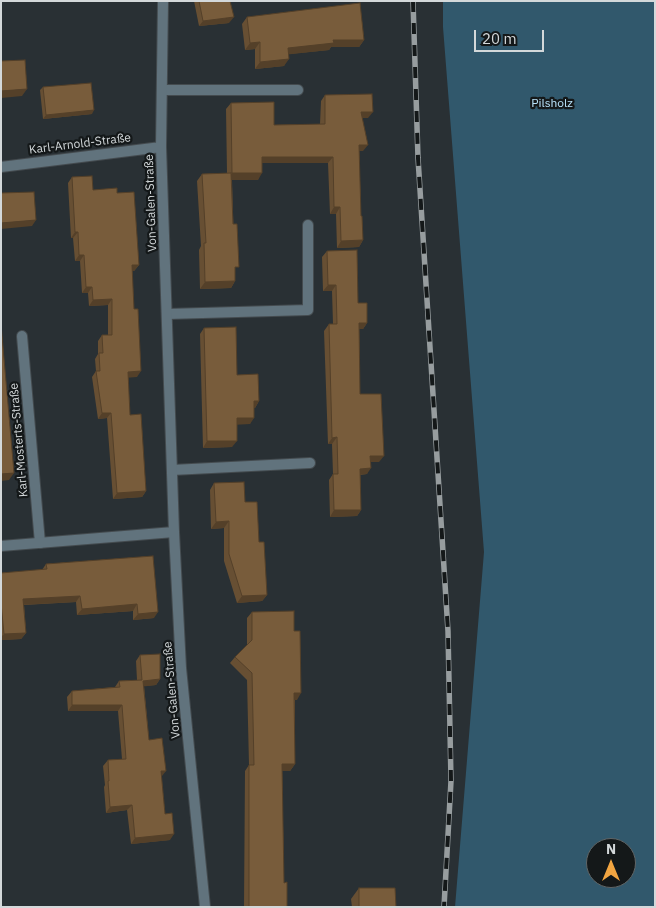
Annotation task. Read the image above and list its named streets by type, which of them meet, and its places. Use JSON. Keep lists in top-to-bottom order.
{
  "streets": {
    "street": ["Karl-Arnold-Straße", "Von-Galen-Straße", "Karl-Mosterts-Straße"]
  },
  "crossings": [
    ["Karl-Arnold-Straße", "Von-Galen-Straße"]
  ],
  "parks": ["Pilsholz"],
  "scale_bar": "20 m",
  "north": "top"
}
